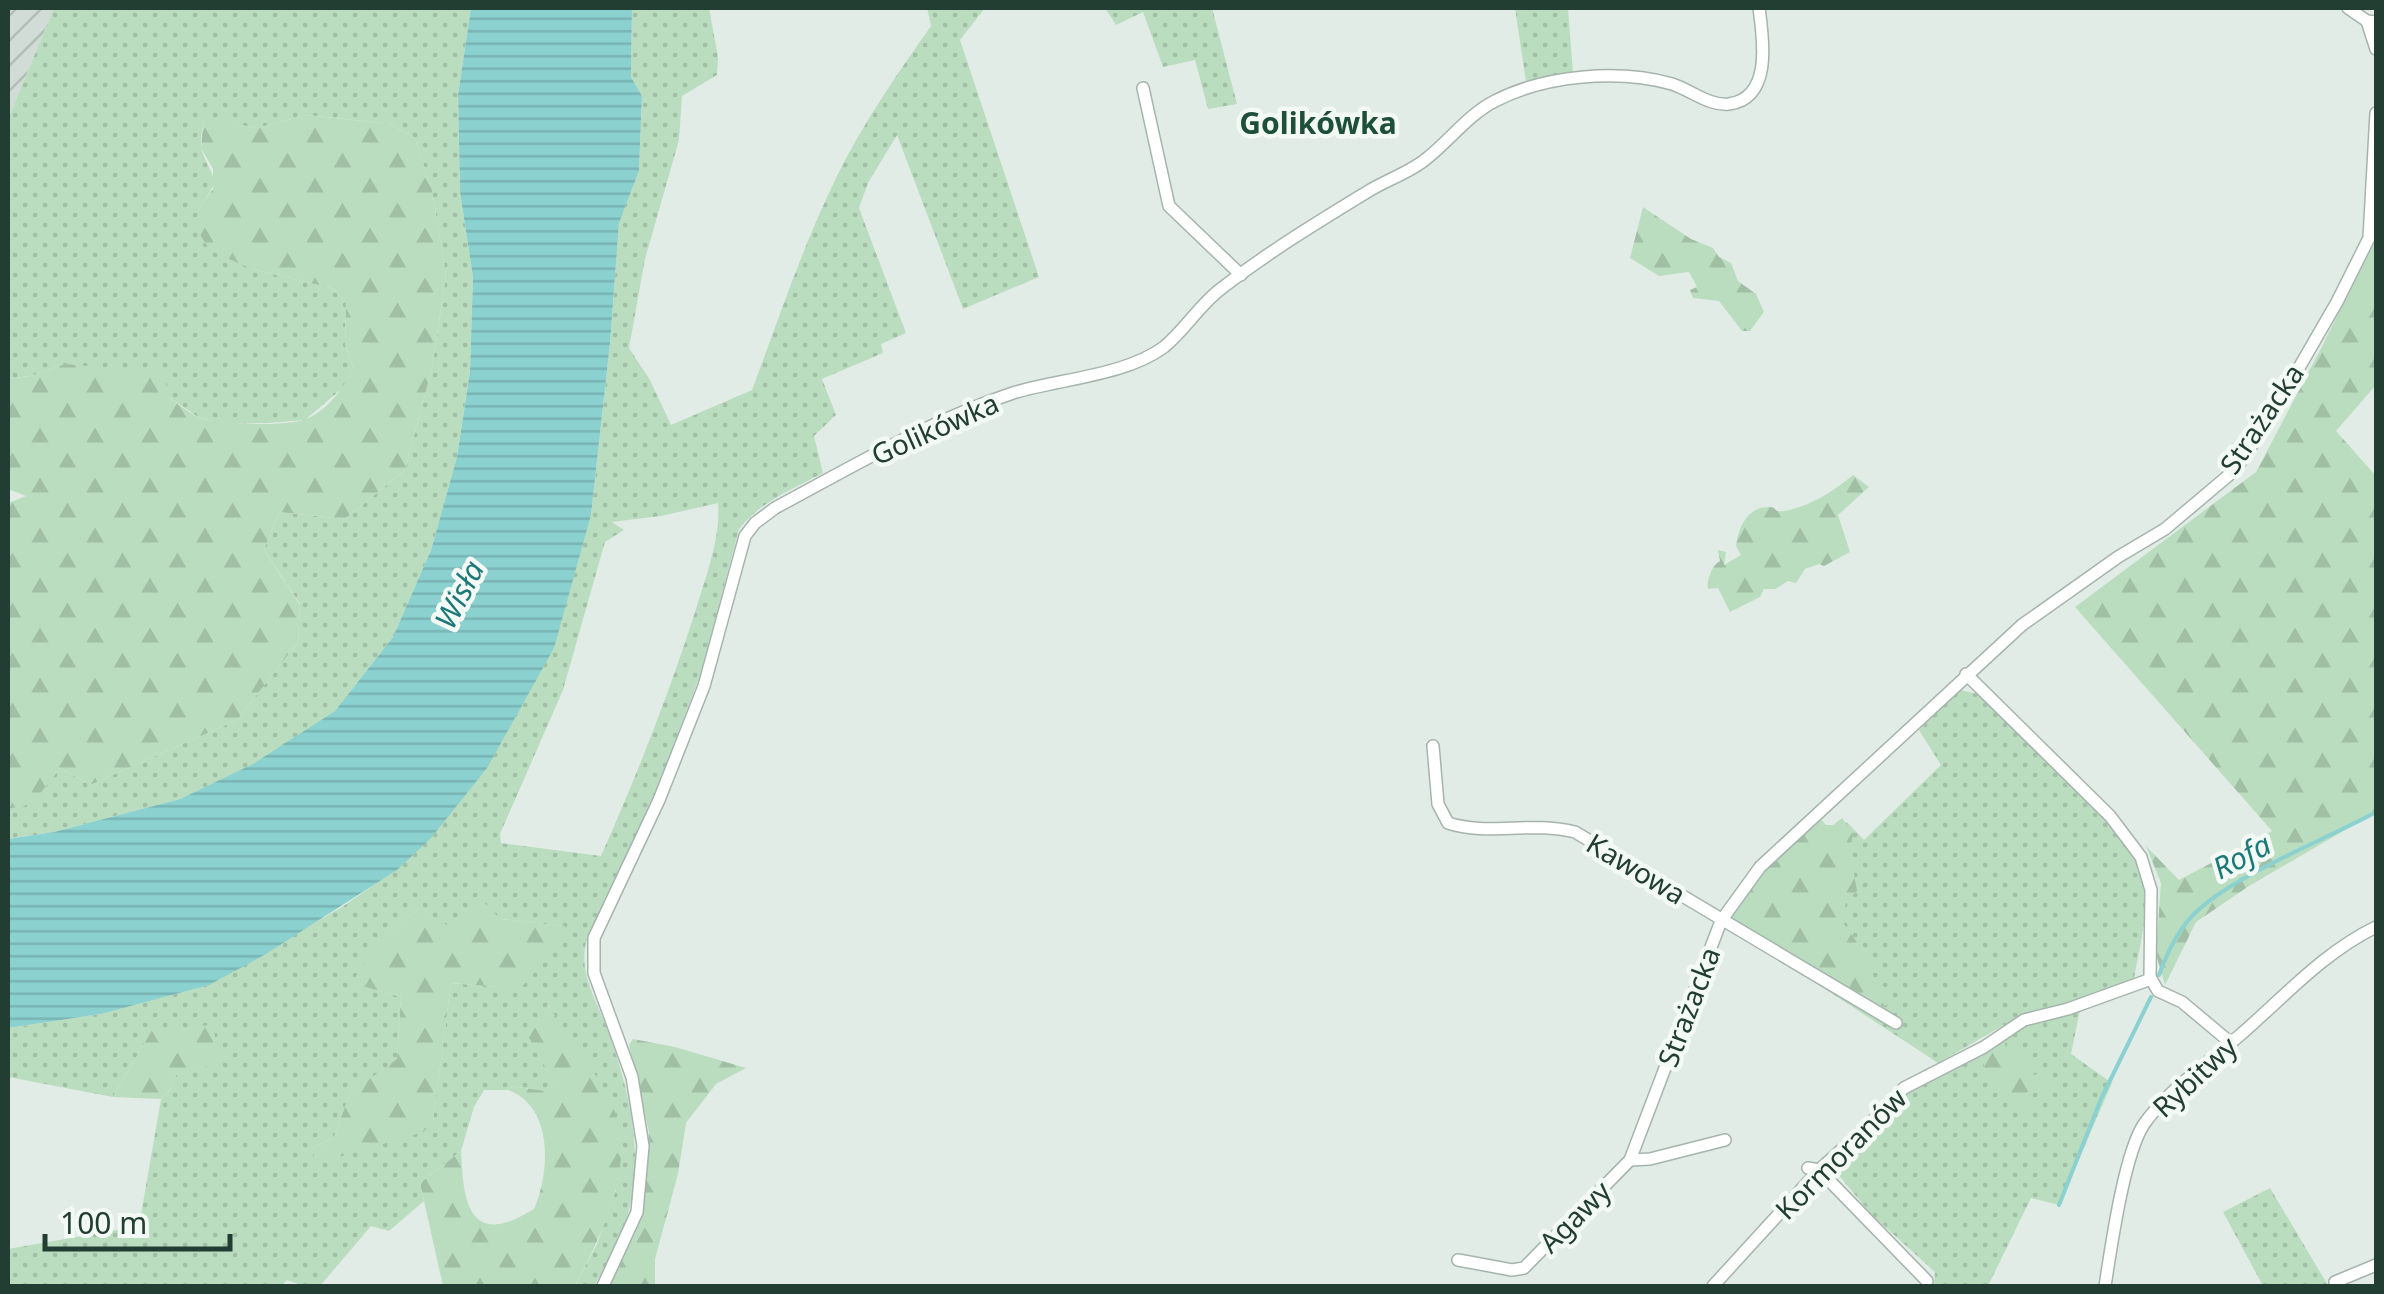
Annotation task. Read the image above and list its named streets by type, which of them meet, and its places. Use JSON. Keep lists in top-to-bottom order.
{
  "streets": {
    "street": [
      "Strażacka",
      "Golikówka",
      "Kawowa",
      "Rybitwy",
      "Kormoranów",
      "Agawy"
    ]
  },
  "crossings": [
    ["Strażacka", "Kawowa"],
    ["Strażacka", "Agawy"]
  ],
  "districts": ["Golikówka"],
  "water": ["Wisła", "Rofa"],
  "scale_bar": "100 m"
}
